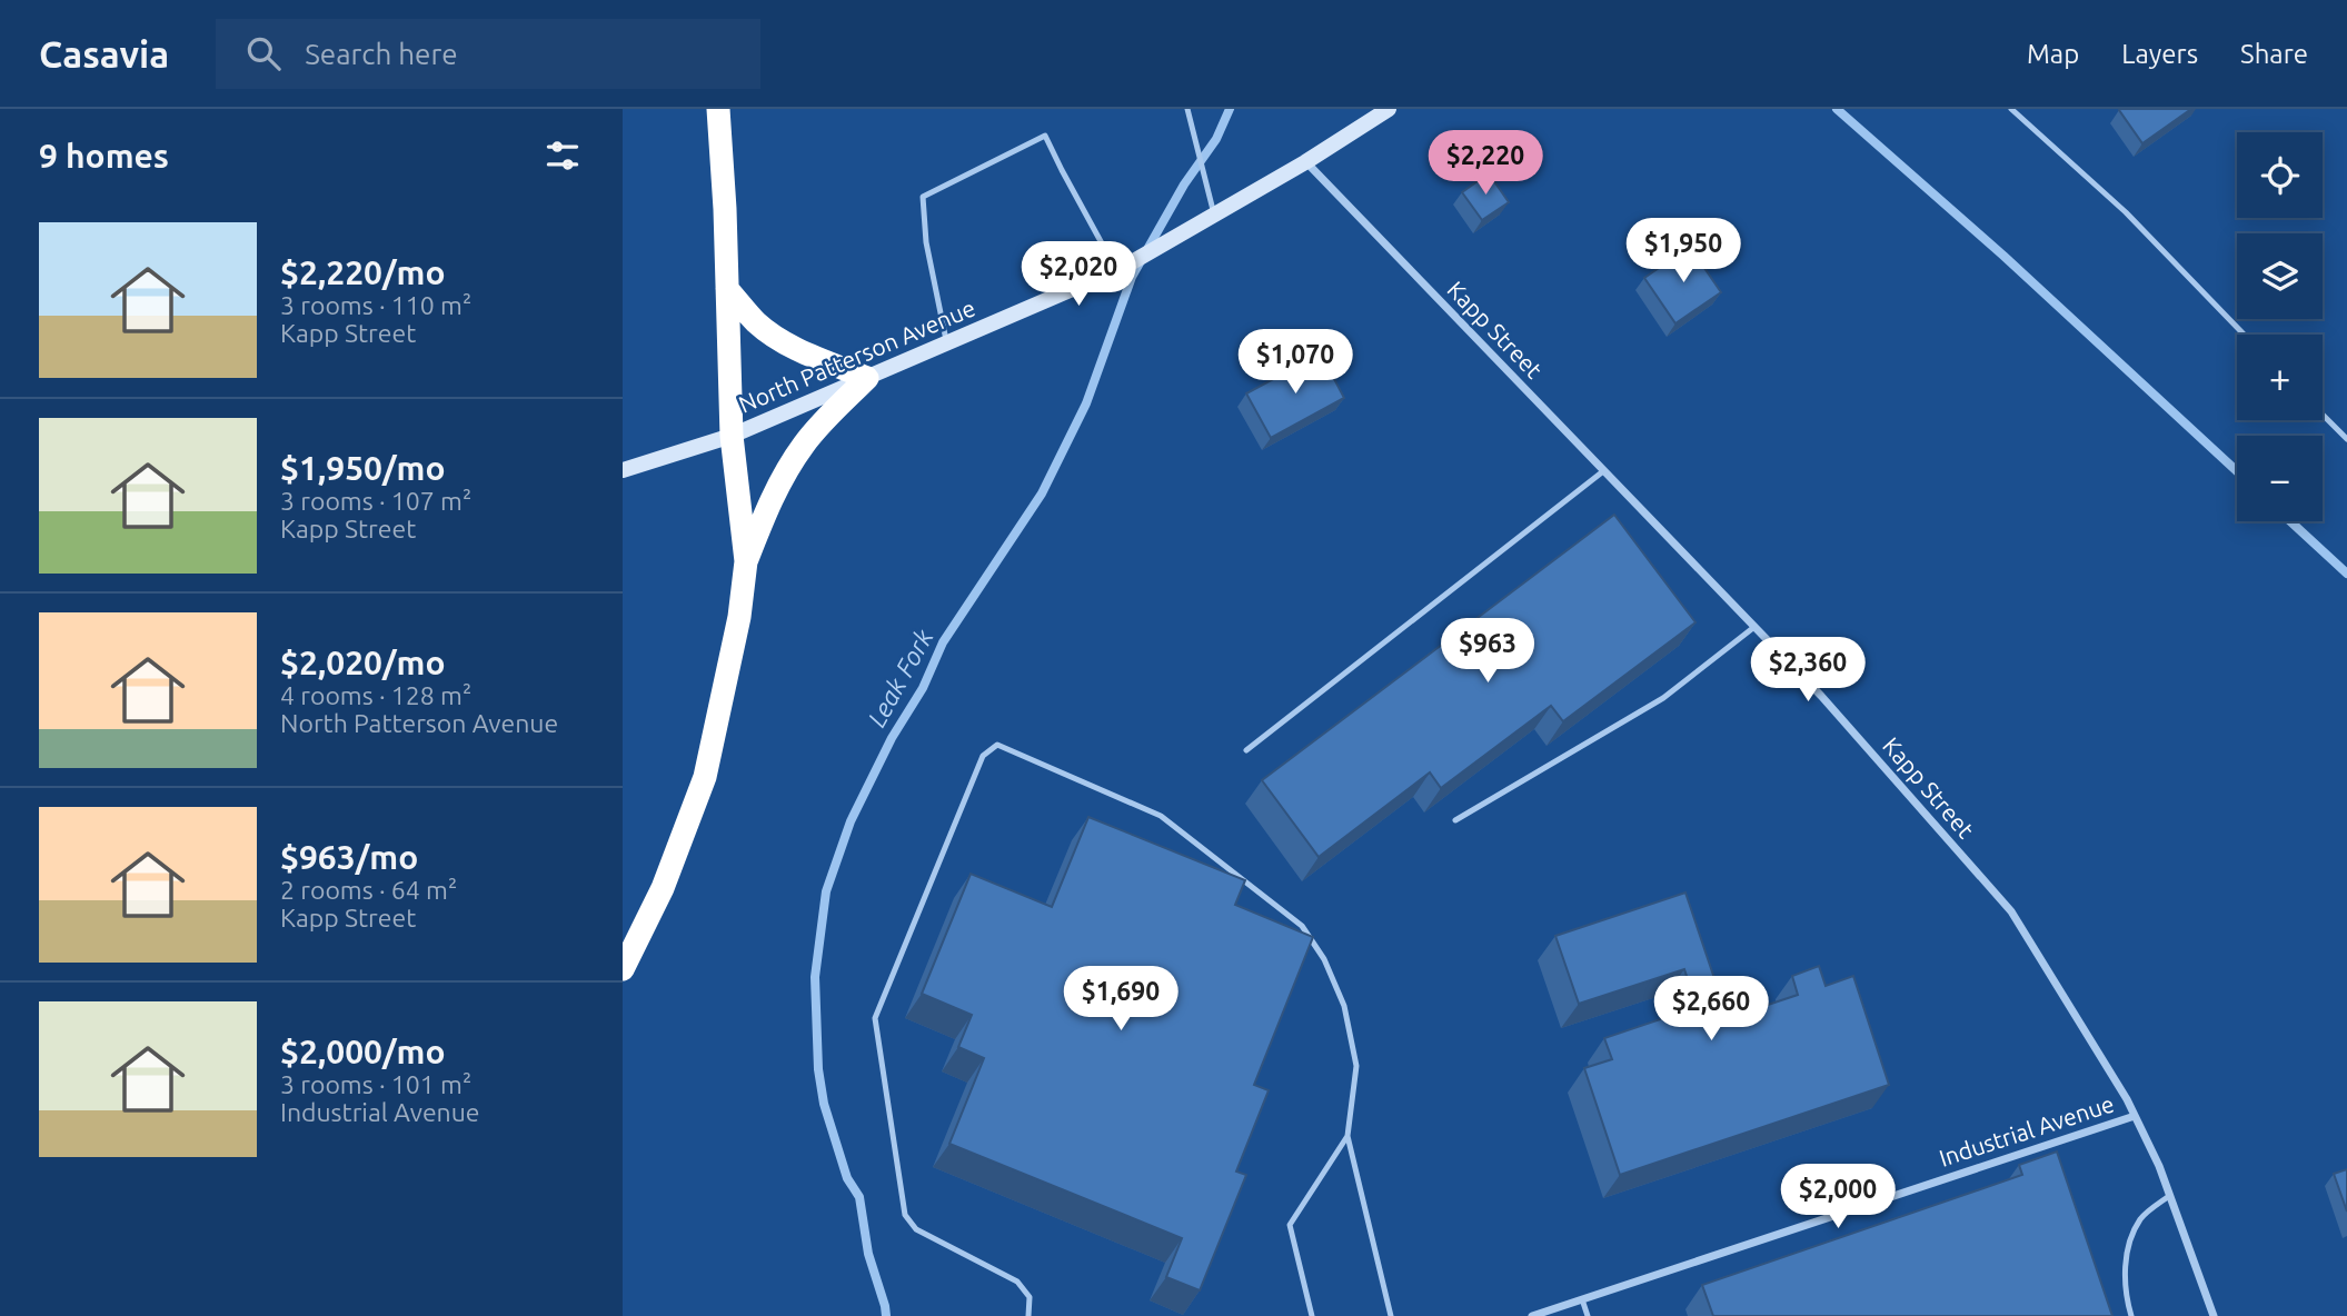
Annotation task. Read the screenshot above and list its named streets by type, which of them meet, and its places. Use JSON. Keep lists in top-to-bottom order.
{
  "streets": {
    "main road": ["North Patterson Avenue"],
    "street": ["Kapp Street", "Industrial Avenue"]
  },
  "crossings": [
    ["Kapp Street", "North Patterson Avenue"],
    ["Kapp Street", "Industrial Avenue"]
  ],
  "water": ["Leak Fork"],
  "page": {
    "header": "Casavia",
    "search": "Search here",
    "nav": ["Map", "Layers", "Share"],
    "heading": "9 homes",
    "price": [
      "$2,220",
      "$1,950",
      "$2,020",
      "$1,070",
      "$963",
      "$2,360",
      "$1,690",
      "$2,660",
      "$2,000"
    ],
    "map_buttons": ["+", "−"],
    "list": [
      {
        "name": "$2,220/mo",
        "note": "3 rooms · 110 m² · Kapp Street"
      },
      {
        "name": "$1,950/mo",
        "note": "3 rooms · 107 m² · Kapp Street"
      },
      {
        "name": "$2,020/mo",
        "note": "4 rooms · 128 m² · North Patterson Avenue"
      },
      {
        "name": "$963/mo",
        "note": "2 rooms · 64 m² · Kapp Street"
      },
      {
        "name": "$2,000/mo",
        "note": "3 rooms · 101 m² · Industrial Avenue"
      }
    ]
  }
}
